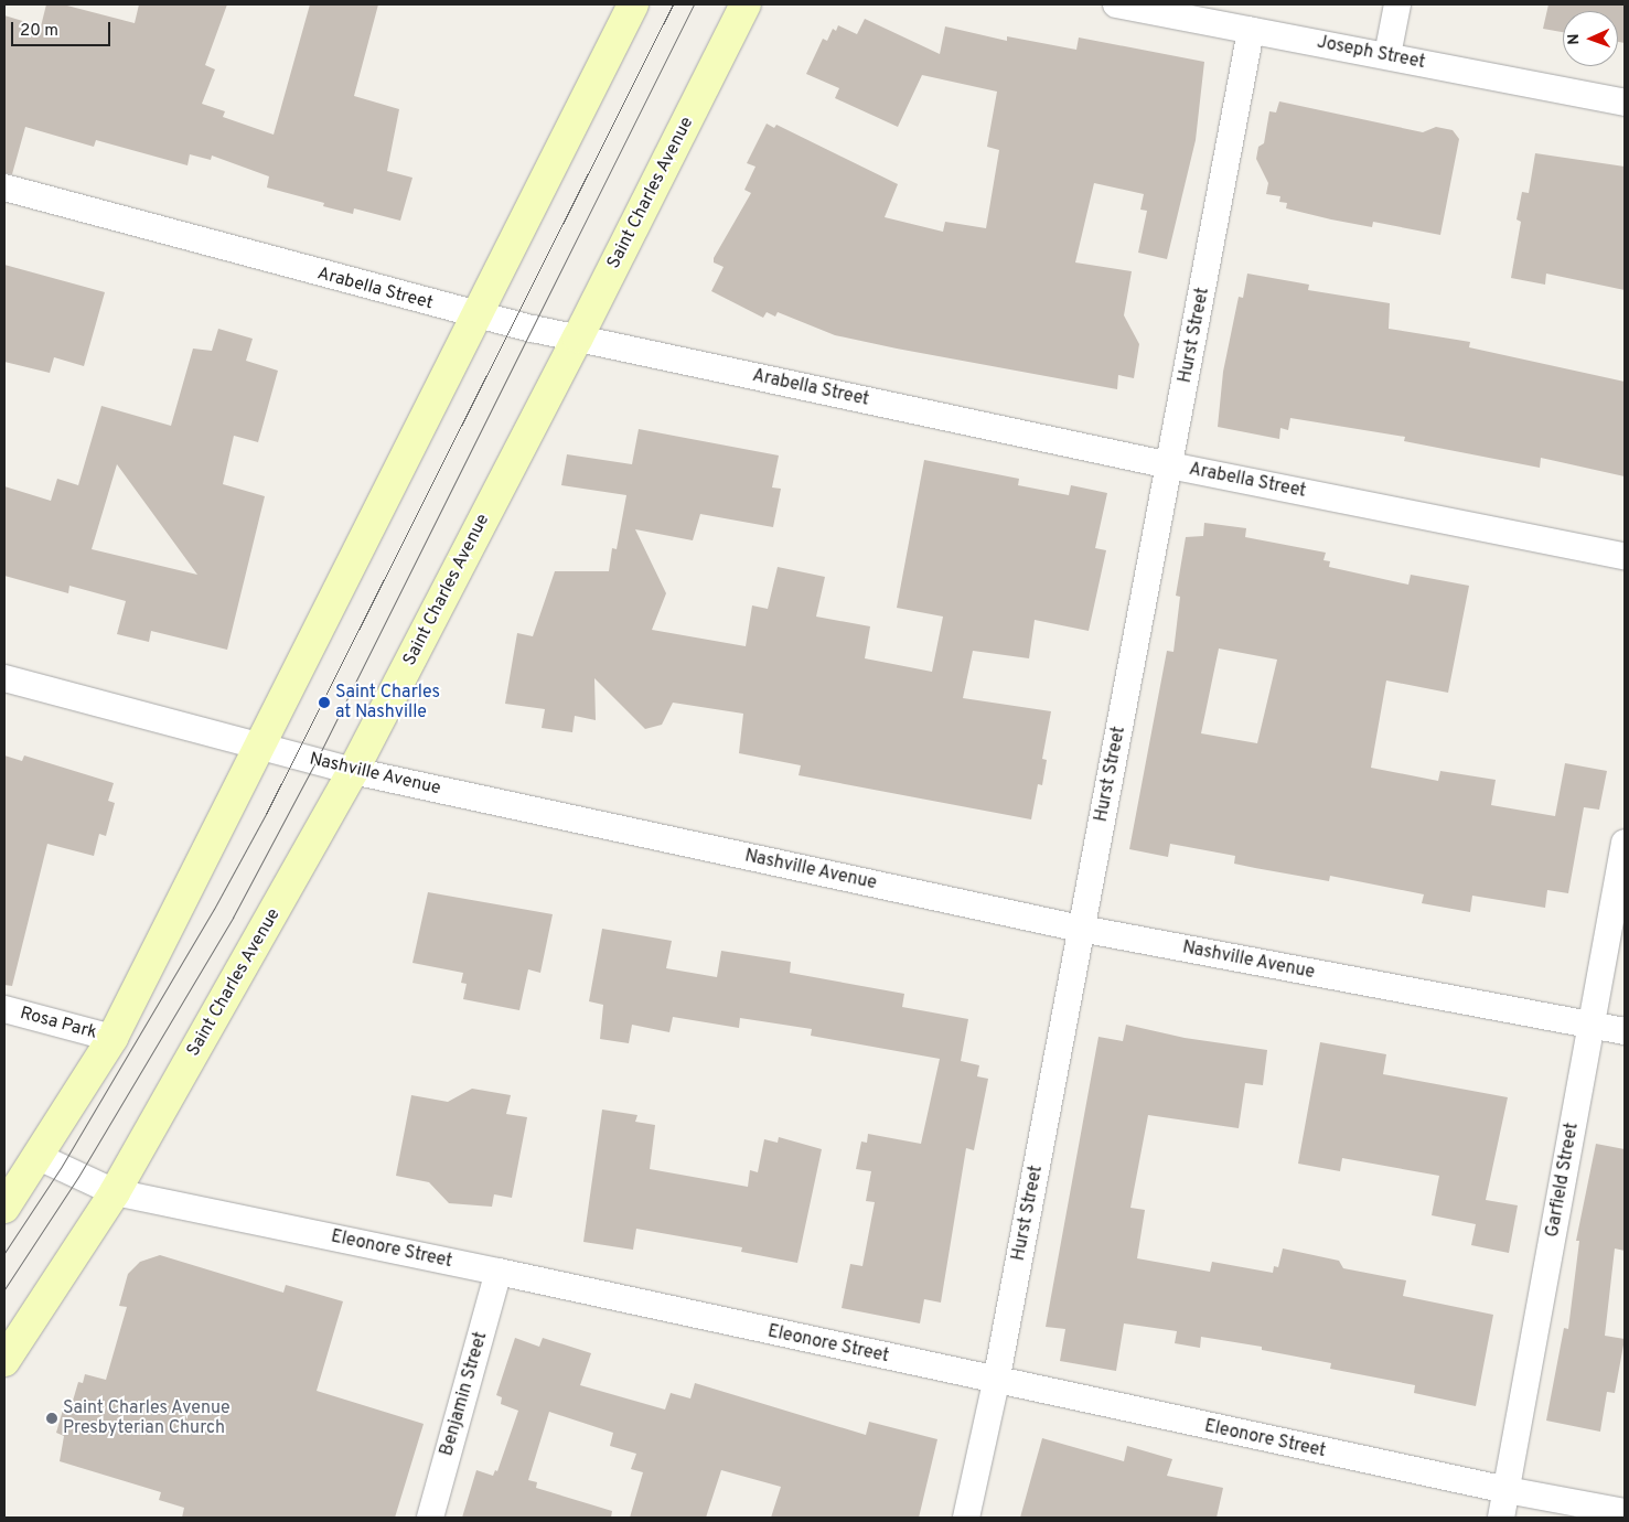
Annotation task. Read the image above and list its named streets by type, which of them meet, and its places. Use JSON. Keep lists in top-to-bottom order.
{
  "streets": {
    "main road": ["Saint Charles Avenue"],
    "street": [
      "Joseph Street",
      "Arabella Street",
      "Hurst Street",
      "Nashville Avenue",
      "Rosa Park",
      "Garfield Street",
      "Eleonore Street",
      "Benjamin Street"
    ]
  },
  "crossings": [
    ["Joseph Street", "Hurst Street"],
    ["Saint Charles Avenue", "Arabella Street"],
    ["Saint Charles Avenue", "Nashville Avenue"],
    ["Saint Charles Avenue", "Eleonore Street"],
    ["Arabella Street", "Hurst Street"],
    ["Hurst Street", "Nashville Avenue"],
    ["Hurst Street", "Eleonore Street"],
    ["Nashville Avenue", "Garfield Street"],
    ["Garfield Street", "Eleonore Street"],
    ["Eleonore Street", "Benjamin Street"]
  ],
  "places": ["Saint Charles at Nashville", "Saint Charles Avenue Presbyterian Church"],
  "scale_bar": "20 m",
  "north": "left"
}
